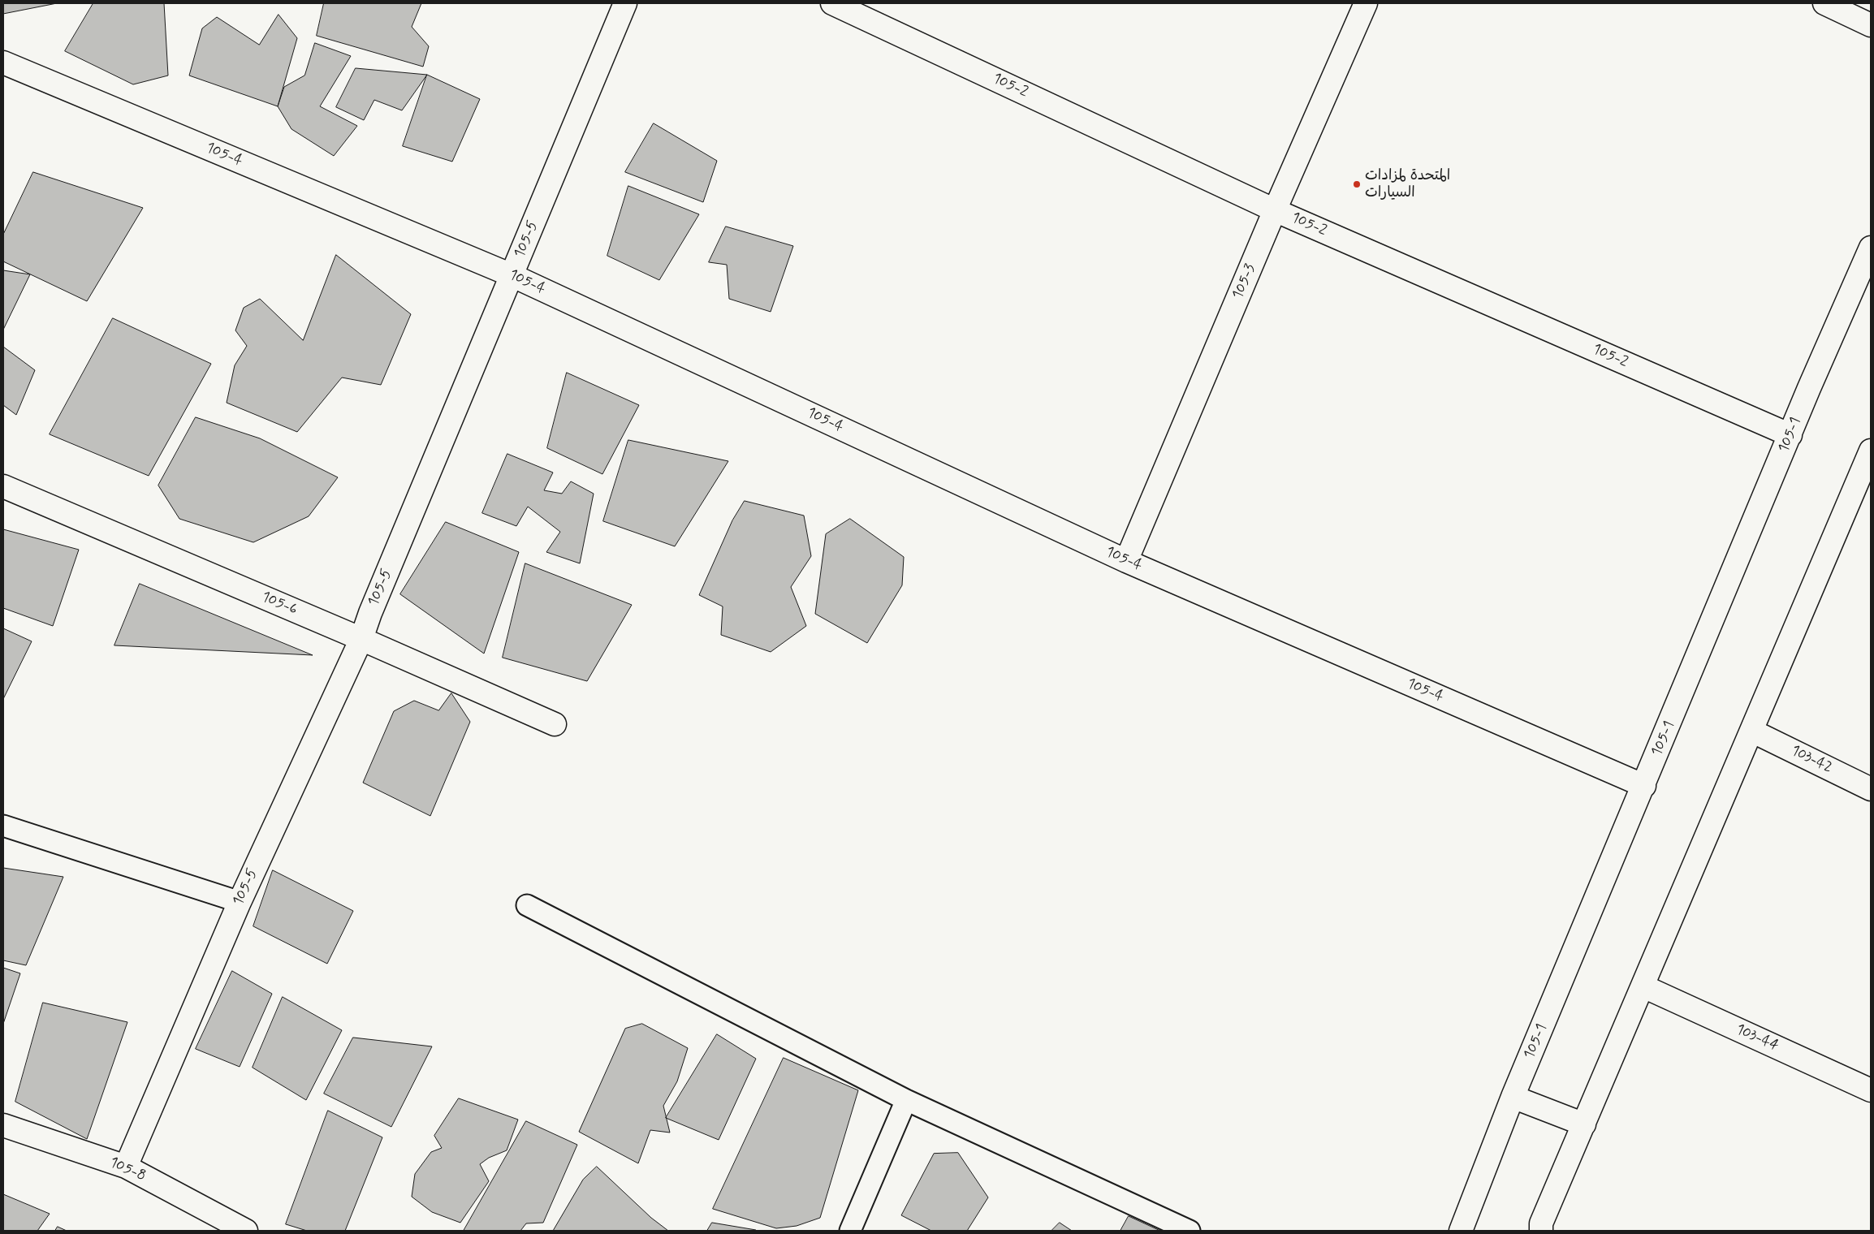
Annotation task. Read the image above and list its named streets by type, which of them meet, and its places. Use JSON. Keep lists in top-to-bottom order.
{
  "streets": {
    "street": [
      "105-2",
      "105-4",
      "105-5",
      "105-3",
      "105-1",
      "105-6",
      "103-42",
      "103-44",
      "105-8"
    ]
  },
  "crossings": [
    ["105-2", "105-3"],
    ["105-2", "105-1"],
    ["105-4", "105-5"],
    ["105-4", "105-3"],
    ["105-4", "105-1"],
    ["105-5", "105-6"],
    ["105-5", "105-8"]
  ],
  "places": ["المتحدة لمزادات السيارات"]
}
